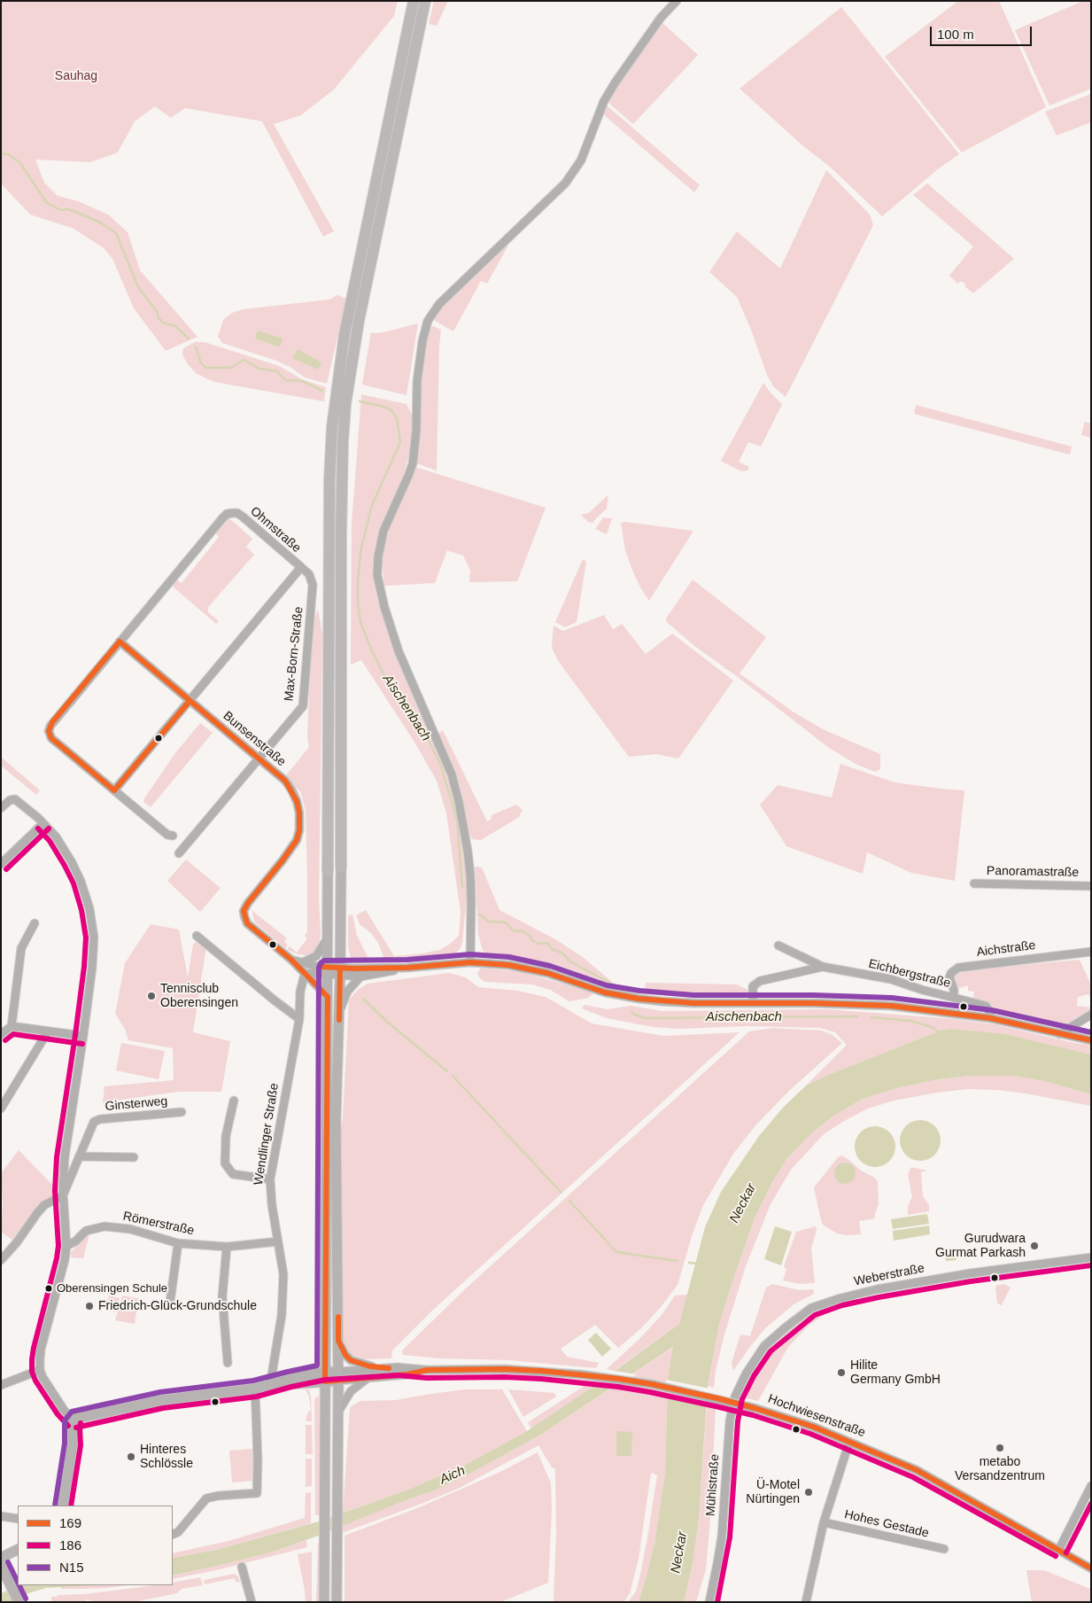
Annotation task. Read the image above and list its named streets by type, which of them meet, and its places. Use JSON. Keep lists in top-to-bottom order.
{
  "streets": {
    "main road": ["Hochwiesenstraße"],
    "street": [
      "Ohmstraße",
      "Max-Born-Straße",
      "Bunsenstraße",
      "Panoramastraße",
      "Aichstraße",
      "Eichbergstraße",
      "Ginsterweg",
      "Wendlinger Straße",
      "Römerstraße",
      "Weberstraße",
      "Mühlstraße",
      "Hohes Gestade"
    ]
  },
  "crossings": [
    ["Ohmstraße", "Max-Born-Straße"],
    ["Ohmstraße", "Bunsenstraße"],
    ["Max-Born-Straße", "Bunsenstraße"],
    ["Bunsenstraße", "Wendlinger Straße"],
    ["Aichstraße", "Eichbergstraße"],
    ["Wendlinger Straße", "Römerstraße"],
    ["Weberstraße", "Mühlstraße"],
    ["Hochwiesenstraße", "Hohes Gestade"]
  ],
  "water": ["Aischenbach", "Neckar", "Aich"],
  "parks": ["Sauhag"],
  "places": [
    "Tennisclub Oberensingen",
    "Gurudwara Gurmat Parkash",
    "Oberensingen Schule",
    "Friedrich-Glück-Grundschule",
    "Hilite Germany GmbH",
    "metabo Versandzentrum",
    "Hinteres Schlössle",
    "Ü-Motel Nürtingen"
  ],
  "lines": ["transit line 169", "transit line 186", "transit line N15"],
  "legend": ["169", "186", "N15"],
  "scale_bar": "100 m"
}
